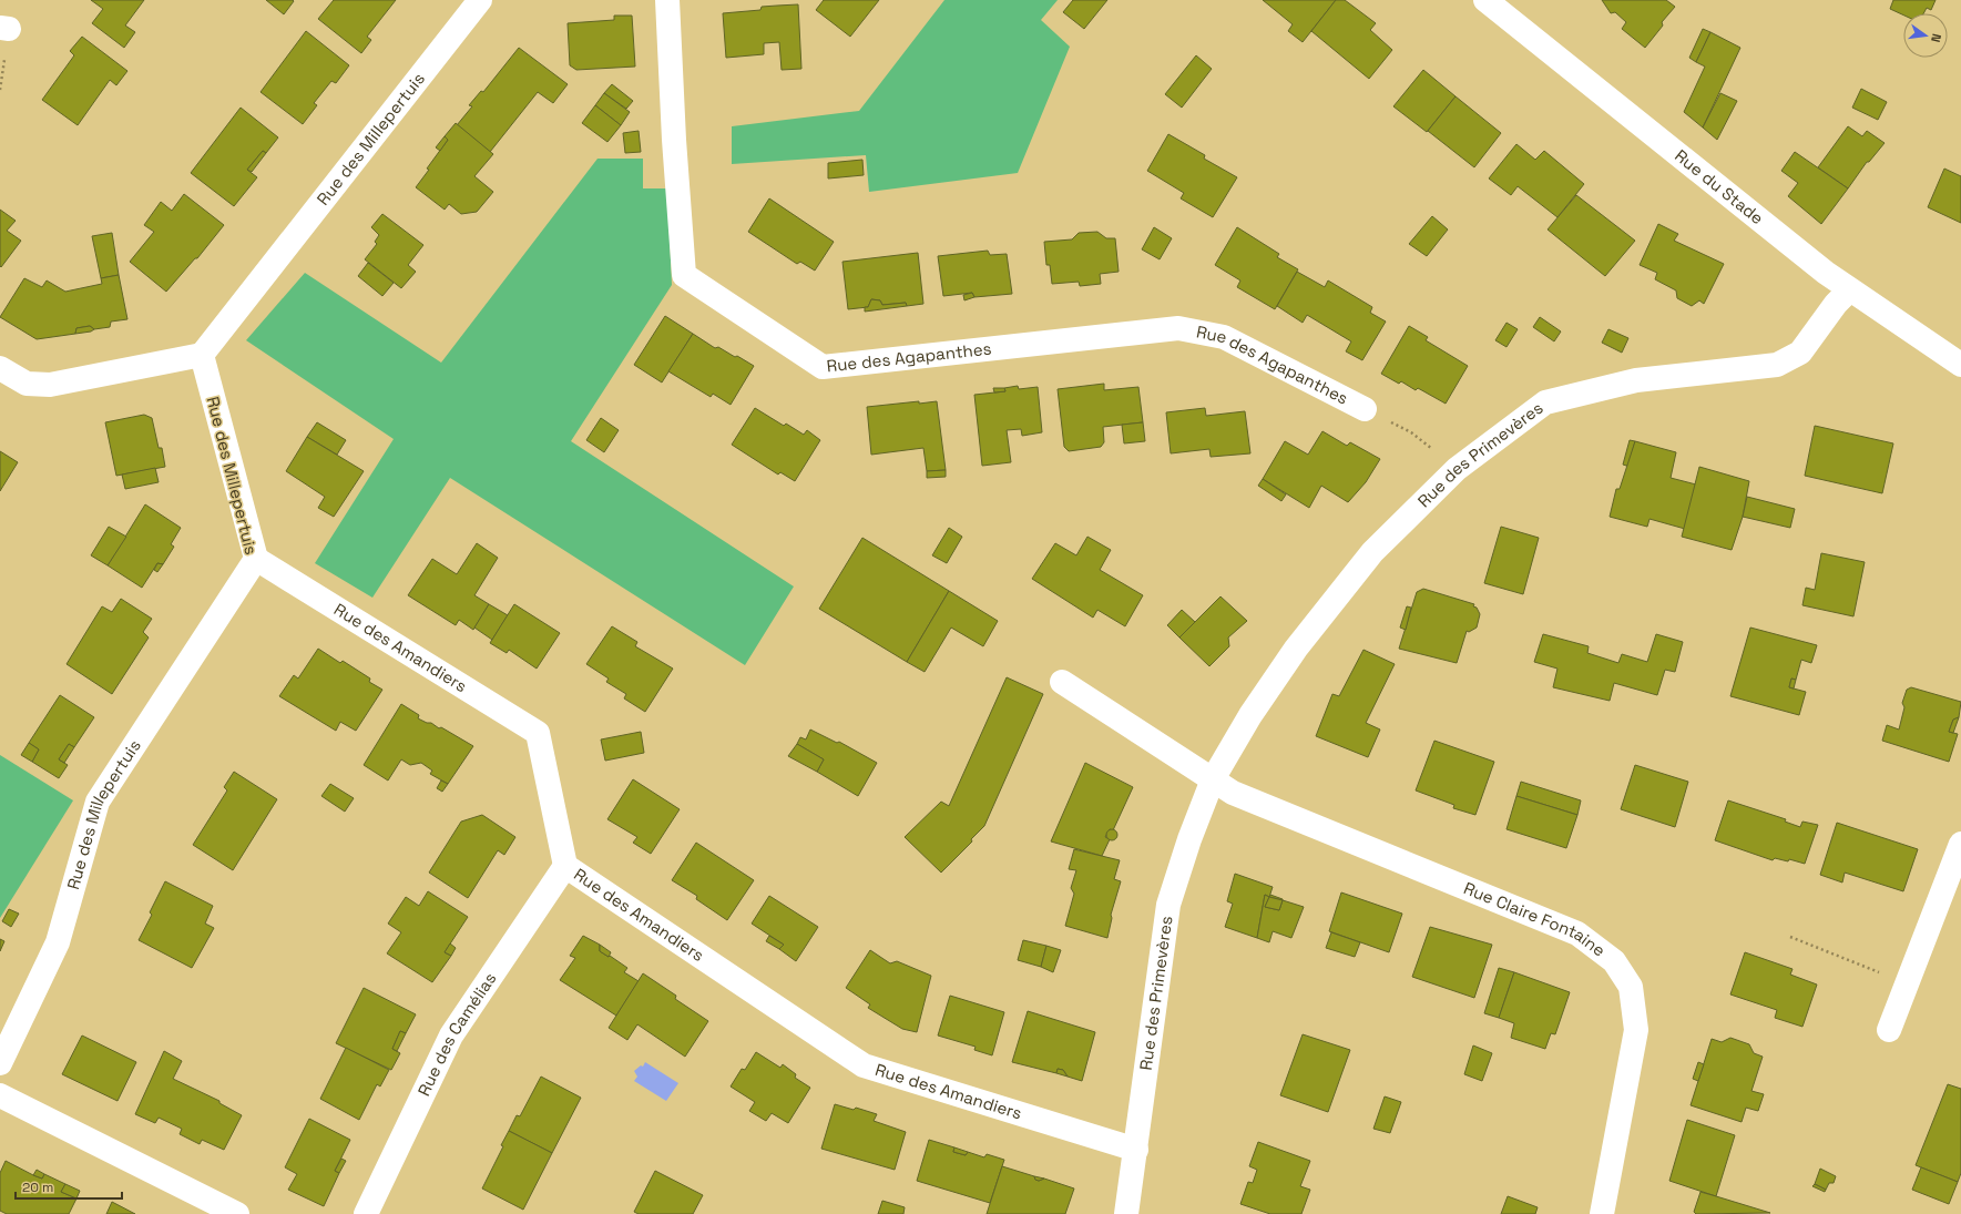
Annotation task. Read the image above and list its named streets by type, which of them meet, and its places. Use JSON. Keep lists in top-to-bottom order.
{
  "streets": {
    "street": [
      "Rue des Millepertuis",
      "Rue du Stade",
      "Rue des Agapanthes",
      "Rue des Primevères",
      "Rue des Amandiers",
      "Rue Claire Fontaine",
      "Rue des Camélias"
    ]
  },
  "crossings": [
    ["Rue des Millepertuis", "Rue des Amandiers"],
    ["Rue du Stade", "Rue des Primevères"],
    ["Rue des Primevères", "Rue des Amandiers"],
    ["Rue des Primevères", "Rue Claire Fontaine"],
    ["Rue des Amandiers", "Rue des Camélias"]
  ],
  "scale_bar": "20 m",
  "north": "right"
}
